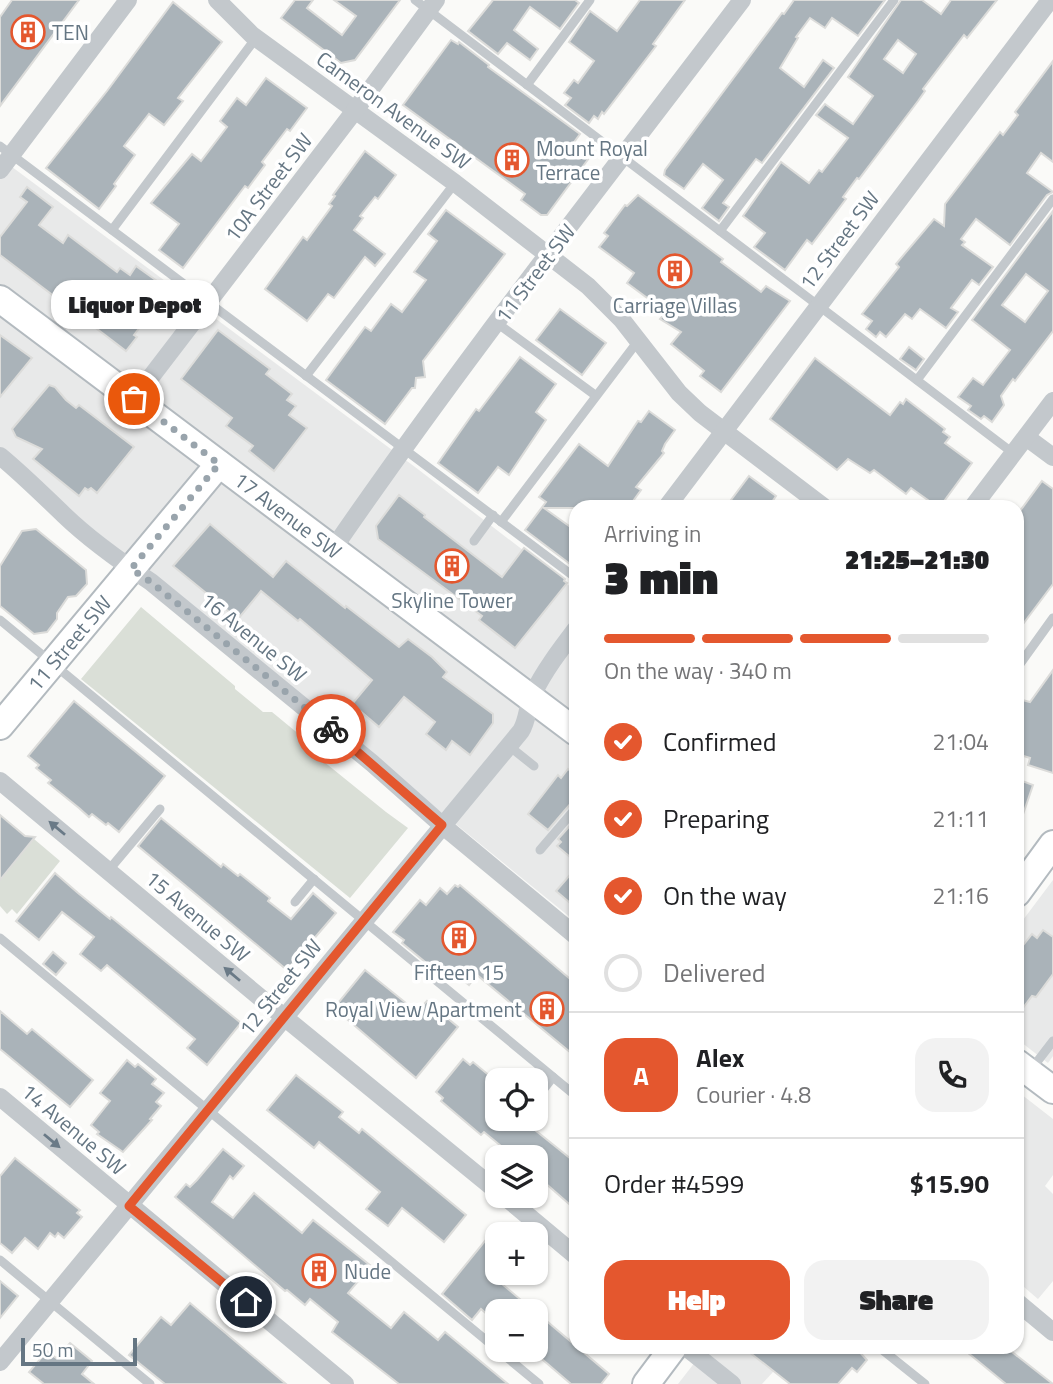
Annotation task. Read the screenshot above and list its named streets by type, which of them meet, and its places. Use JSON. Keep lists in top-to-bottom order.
{
  "streets": {
    "main road": ["11 Street SW", "17 Avenue SW"],
    "street": [
      "Cameron Avenue SW",
      "10A Street SW",
      "12 Street SW",
      "16 Avenue SW",
      "15 Avenue SW",
      "14 Avenue SW"
    ]
  },
  "crossings": [
    ["Cameron Avenue SW", "10A Street SW"],
    ["Cameron Avenue SW", "12 Street SW"],
    ["Cameron Avenue SW", "11 Street SW"],
    ["10A Street SW", "17 Avenue SW"],
    ["12 Street SW", "17 Avenue SW"],
    ["12 Street SW", "16 Avenue SW"],
    ["12 Street SW", "15 Avenue SW"],
    ["12 Street SW", "14 Avenue SW"],
    ["11 Street SW", "17 Avenue SW"],
    ["11 Street SW", "16 Avenue SW"]
  ],
  "one_way": ["15 Avenue SW", "14 Avenue SW"],
  "places": {
    "building": [
      "TEN",
      "Mount Royal Terrace",
      "Carriage Villas",
      "Skyline Tower",
      "Fifteen 15",
      "Royal View Apartment",
      "Nude"
    ],
    "other": ["Liquor Depot"]
  },
  "scale_bar": "50 m",
  "page": {
    "bubble": "Liquor Depot",
    "heading": ["3 min", "Arriving in", "21:25–21:30"],
    "panel": [
      "Alex",
      "Courier · 4.8",
      "Order #4599",
      "$15.90"
    ],
    "bar": "On the way · 340 m",
    "list": [
      ["Confirmed", "21:04"],
      ["Preparing", "21:11"],
      ["On the way", "21:16"],
      "Delivered"
    ],
    "round": "A",
    "map_buttons": ["+", "−"],
    "buttons": ["Help", "Share"],
    "scale": "50 m"
  }
}
